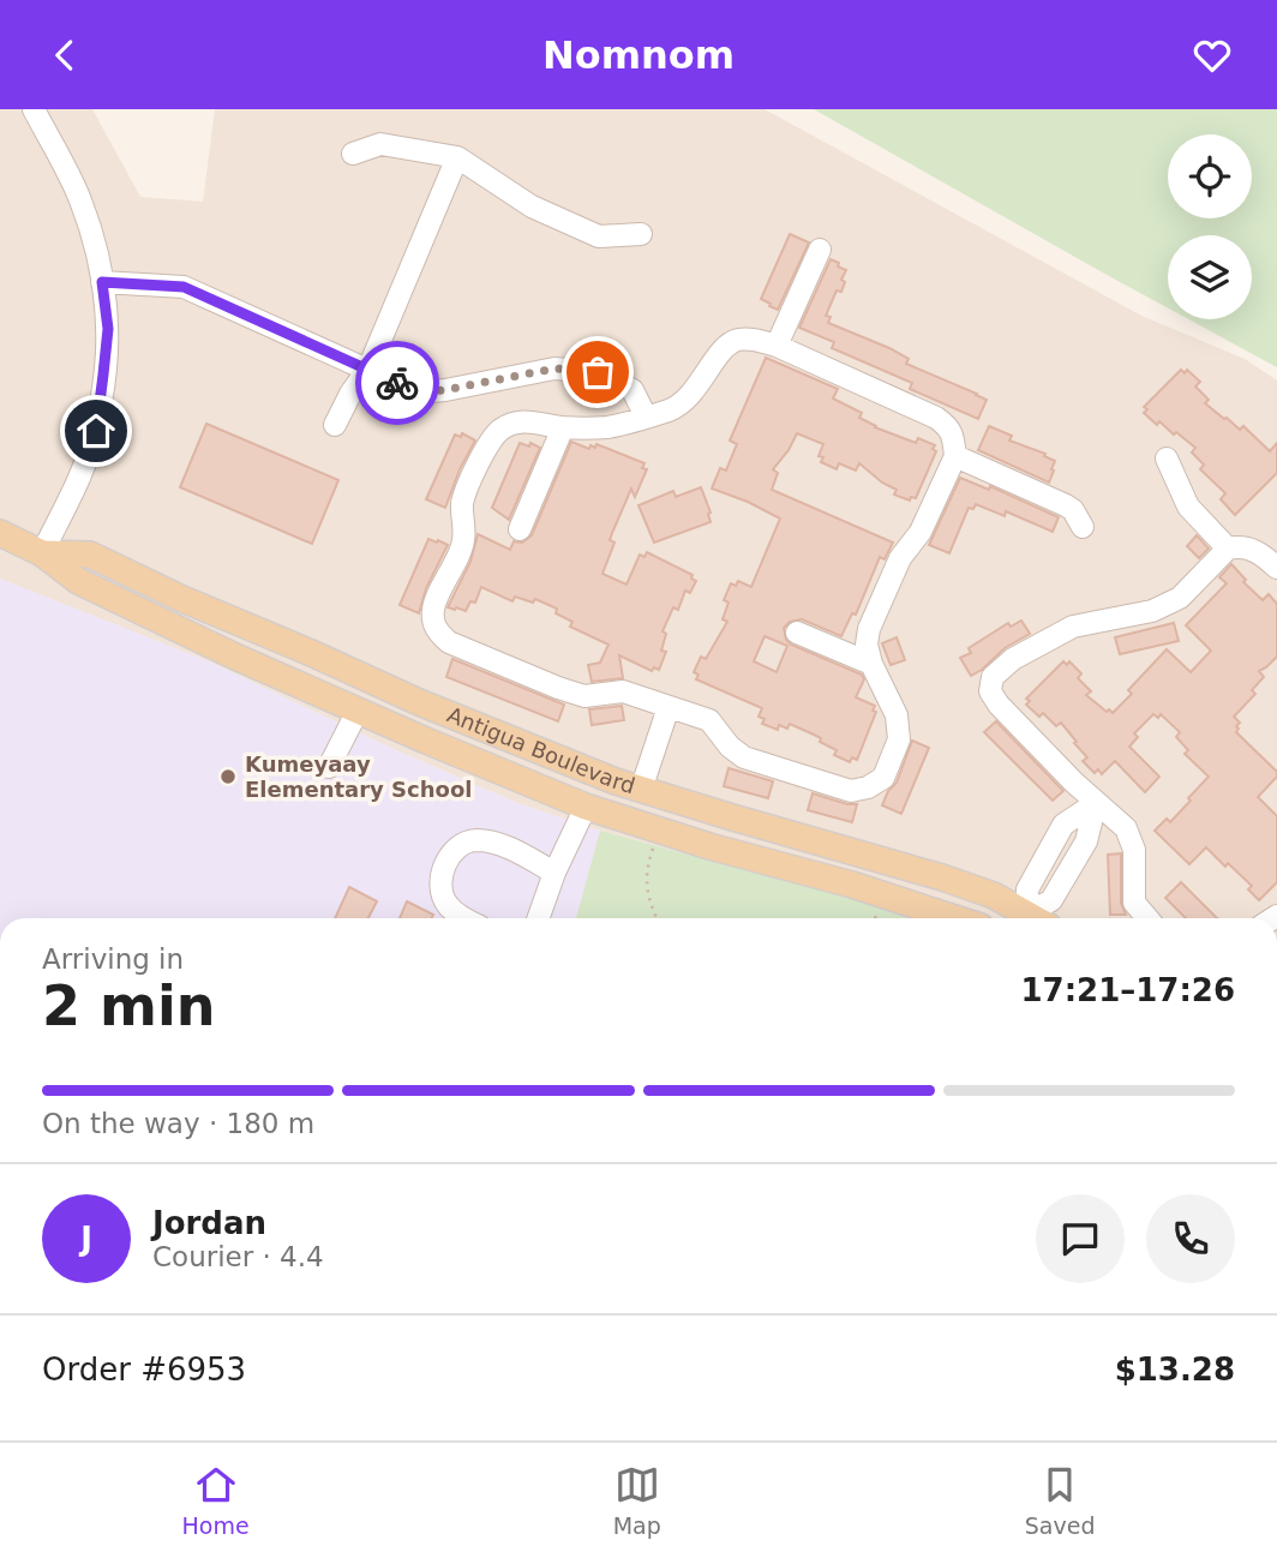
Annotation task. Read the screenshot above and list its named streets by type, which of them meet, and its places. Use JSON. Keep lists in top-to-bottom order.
{
  "streets": {
    "main road": ["Antigua Boulevard"]
  },
  "places": ["Kumeyaay Elementary School"],
  "page": {
    "header": "Nomnom",
    "heading": ["2 min", "Arriving in", "17:21–17:26"],
    "panel": [
      "Jordan",
      "Courier · 4.4",
      "Order #6953",
      "$13.28"
    ],
    "bar": "On the way · 180 m",
    "round": "J",
    "tabs": ["Home", "Map", "Saved"]
  }
}
